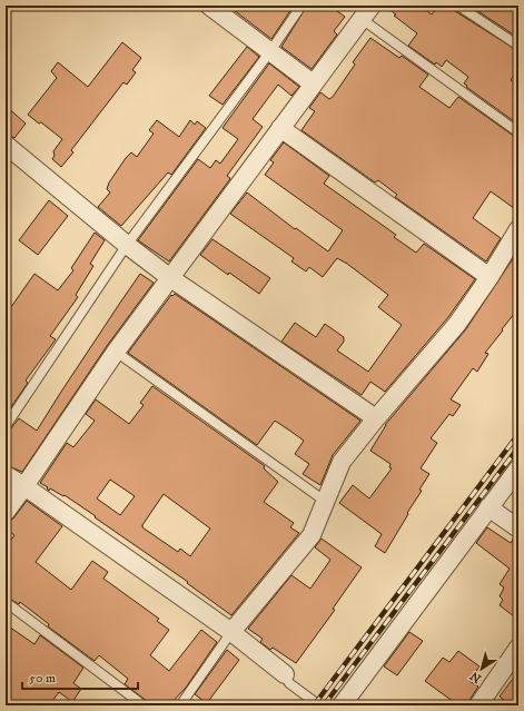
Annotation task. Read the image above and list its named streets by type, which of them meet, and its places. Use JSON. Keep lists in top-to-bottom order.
{
  "scale_bar": "50 m",
  "north": "bottom left"
}
